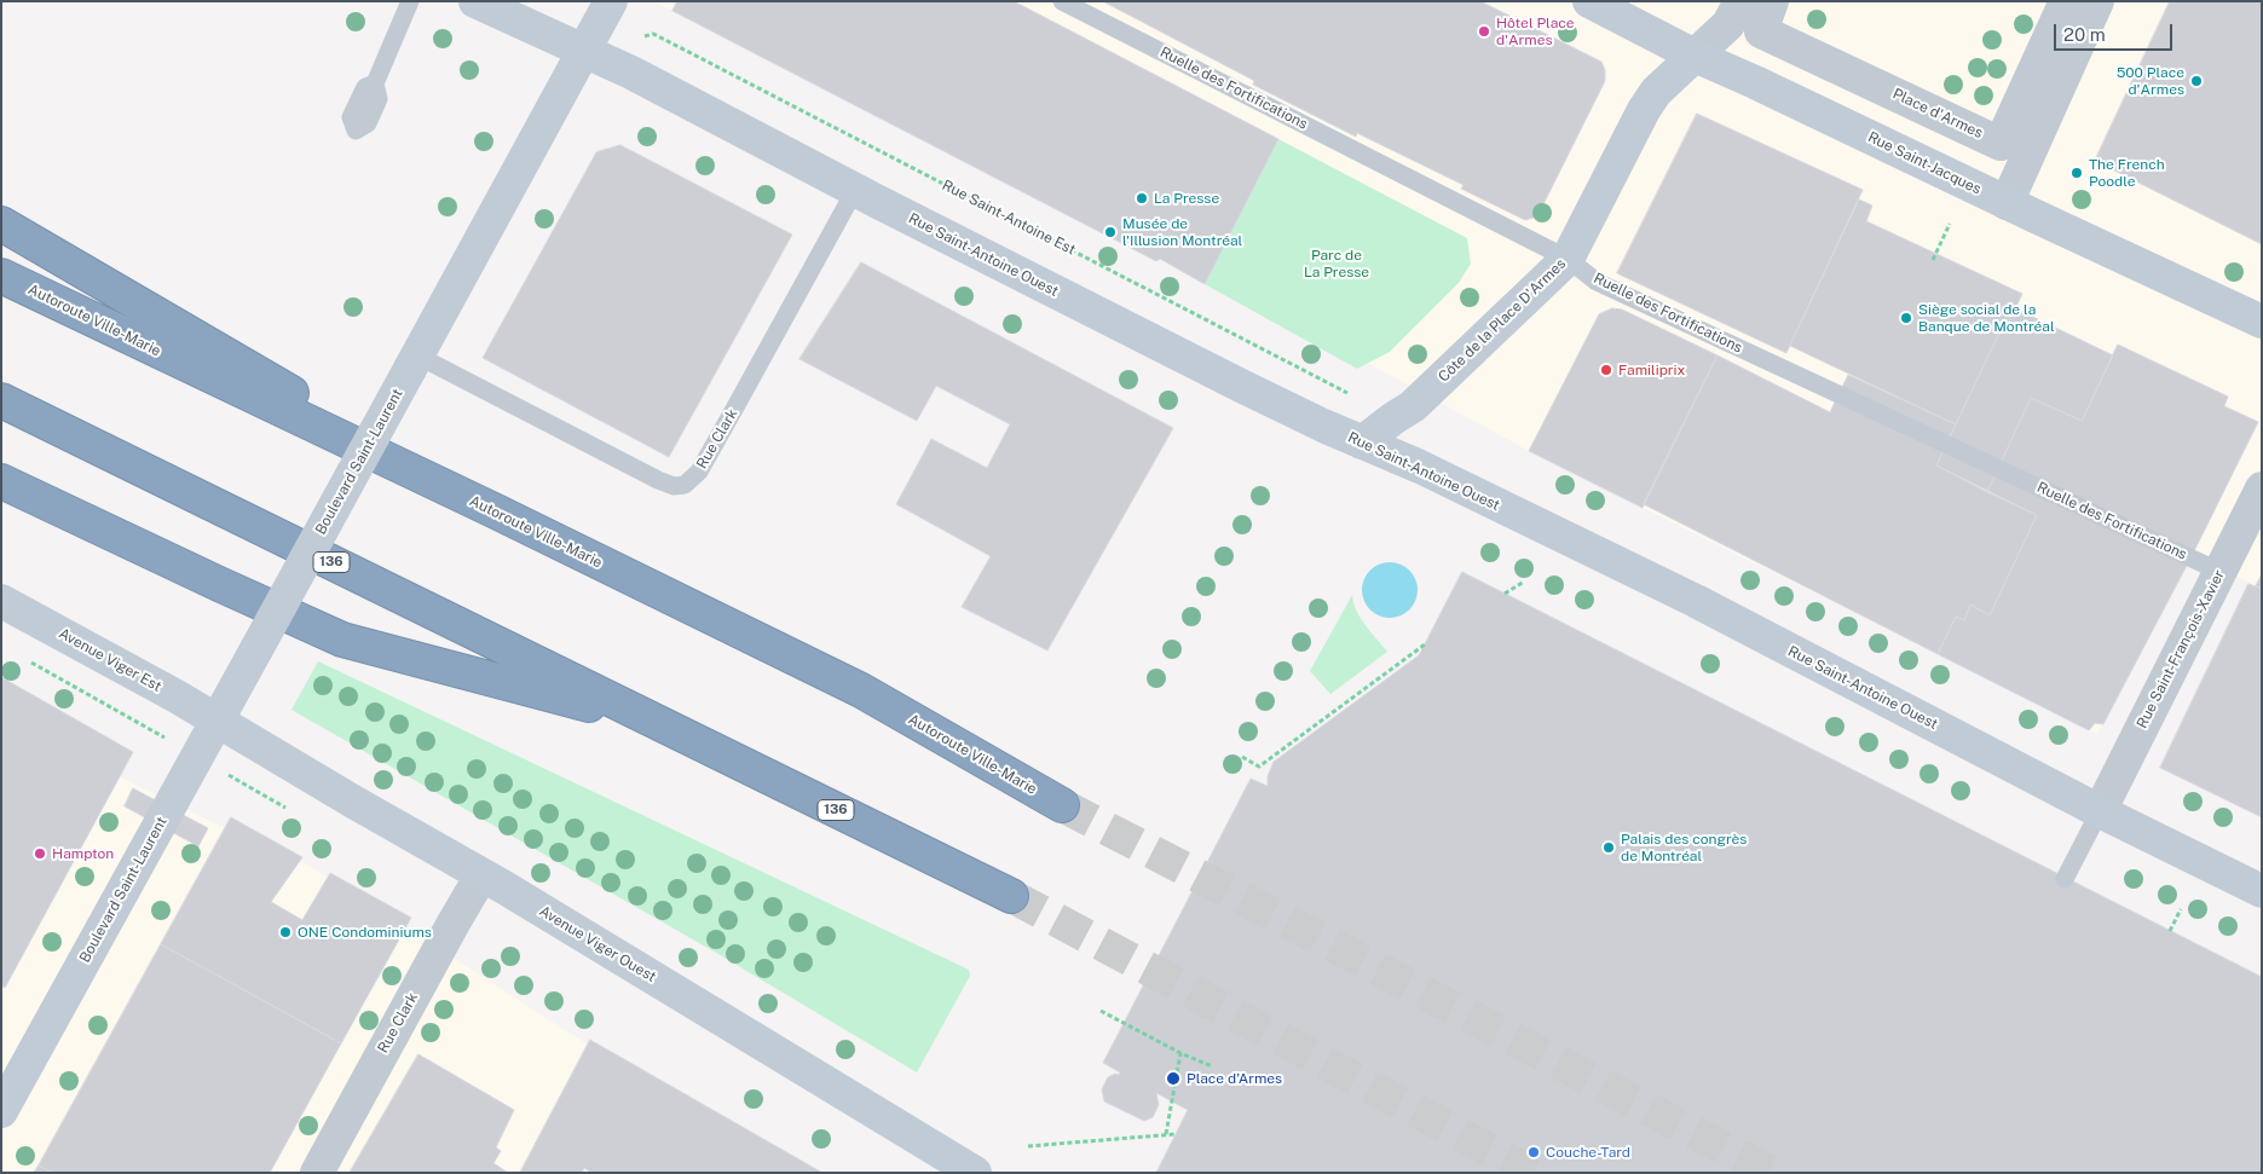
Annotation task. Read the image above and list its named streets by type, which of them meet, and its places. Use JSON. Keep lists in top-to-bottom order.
{
  "streets": {
    "highway": ["Autoroute Ville-Marie", "136"],
    "main road": [
      "Rue Saint-Jacques",
      "Rue Saint-Antoine Ouest",
      "Côte de la Place D'Armes",
      "Boulevard Saint-Laurent",
      "Avenue Viger Est",
      "Avenue Viger Ouest"
    ],
    "street": ["Place d'Armes", "Rue Clark", "Rue Saint-François-Xavier"],
    "lane": ["Ruelle des Fortifications"],
    "path": ["Rue Saint-Antoine Est"]
  },
  "crossings": [
    ["Ruelle des Fortifications", "Côte de la Place D'Armes"],
    ["Ruelle des Fortifications", "Rue Saint-François-Xavier"],
    ["Rue Saint-Jacques", "Côte de la Place D'Armes"],
    ["Rue Saint-Antoine Ouest", "Côte de la Place D'Armes"],
    ["Rue Saint-Antoine Ouest", "Rue Clark"],
    ["Rue Saint-Antoine Ouest", "Boulevard Saint-Laurent"],
    ["Rue Saint-Antoine Ouest", "Rue Saint-François-Xavier"],
    ["Rue Clark", "Boulevard Saint-Laurent"],
    ["Rue Clark", "Avenue Viger Ouest"],
    ["Boulevard Saint-Laurent", "Avenue Viger Est"],
    ["Boulevard Saint-Laurent", "Avenue Viger Ouest"],
    ["Avenue Viger Est", "Avenue Viger Ouest"]
  ],
  "parks": ["Parc de La Presse"],
  "places": [
    "Hôtel Place d'Armes",
    "500 Place d'Armes",
    "The French Poodle",
    "La Presse",
    "Musée de l'Illusion Montréal",
    "Siège social de la Banque de Montréal",
    "Familiprix",
    "Palais des congrès de Montréal",
    "Hampton",
    "ONE Condominiums",
    "Place d’Armes",
    "Couche-Tard"
  ],
  "scale_bar": "20 m"
}
